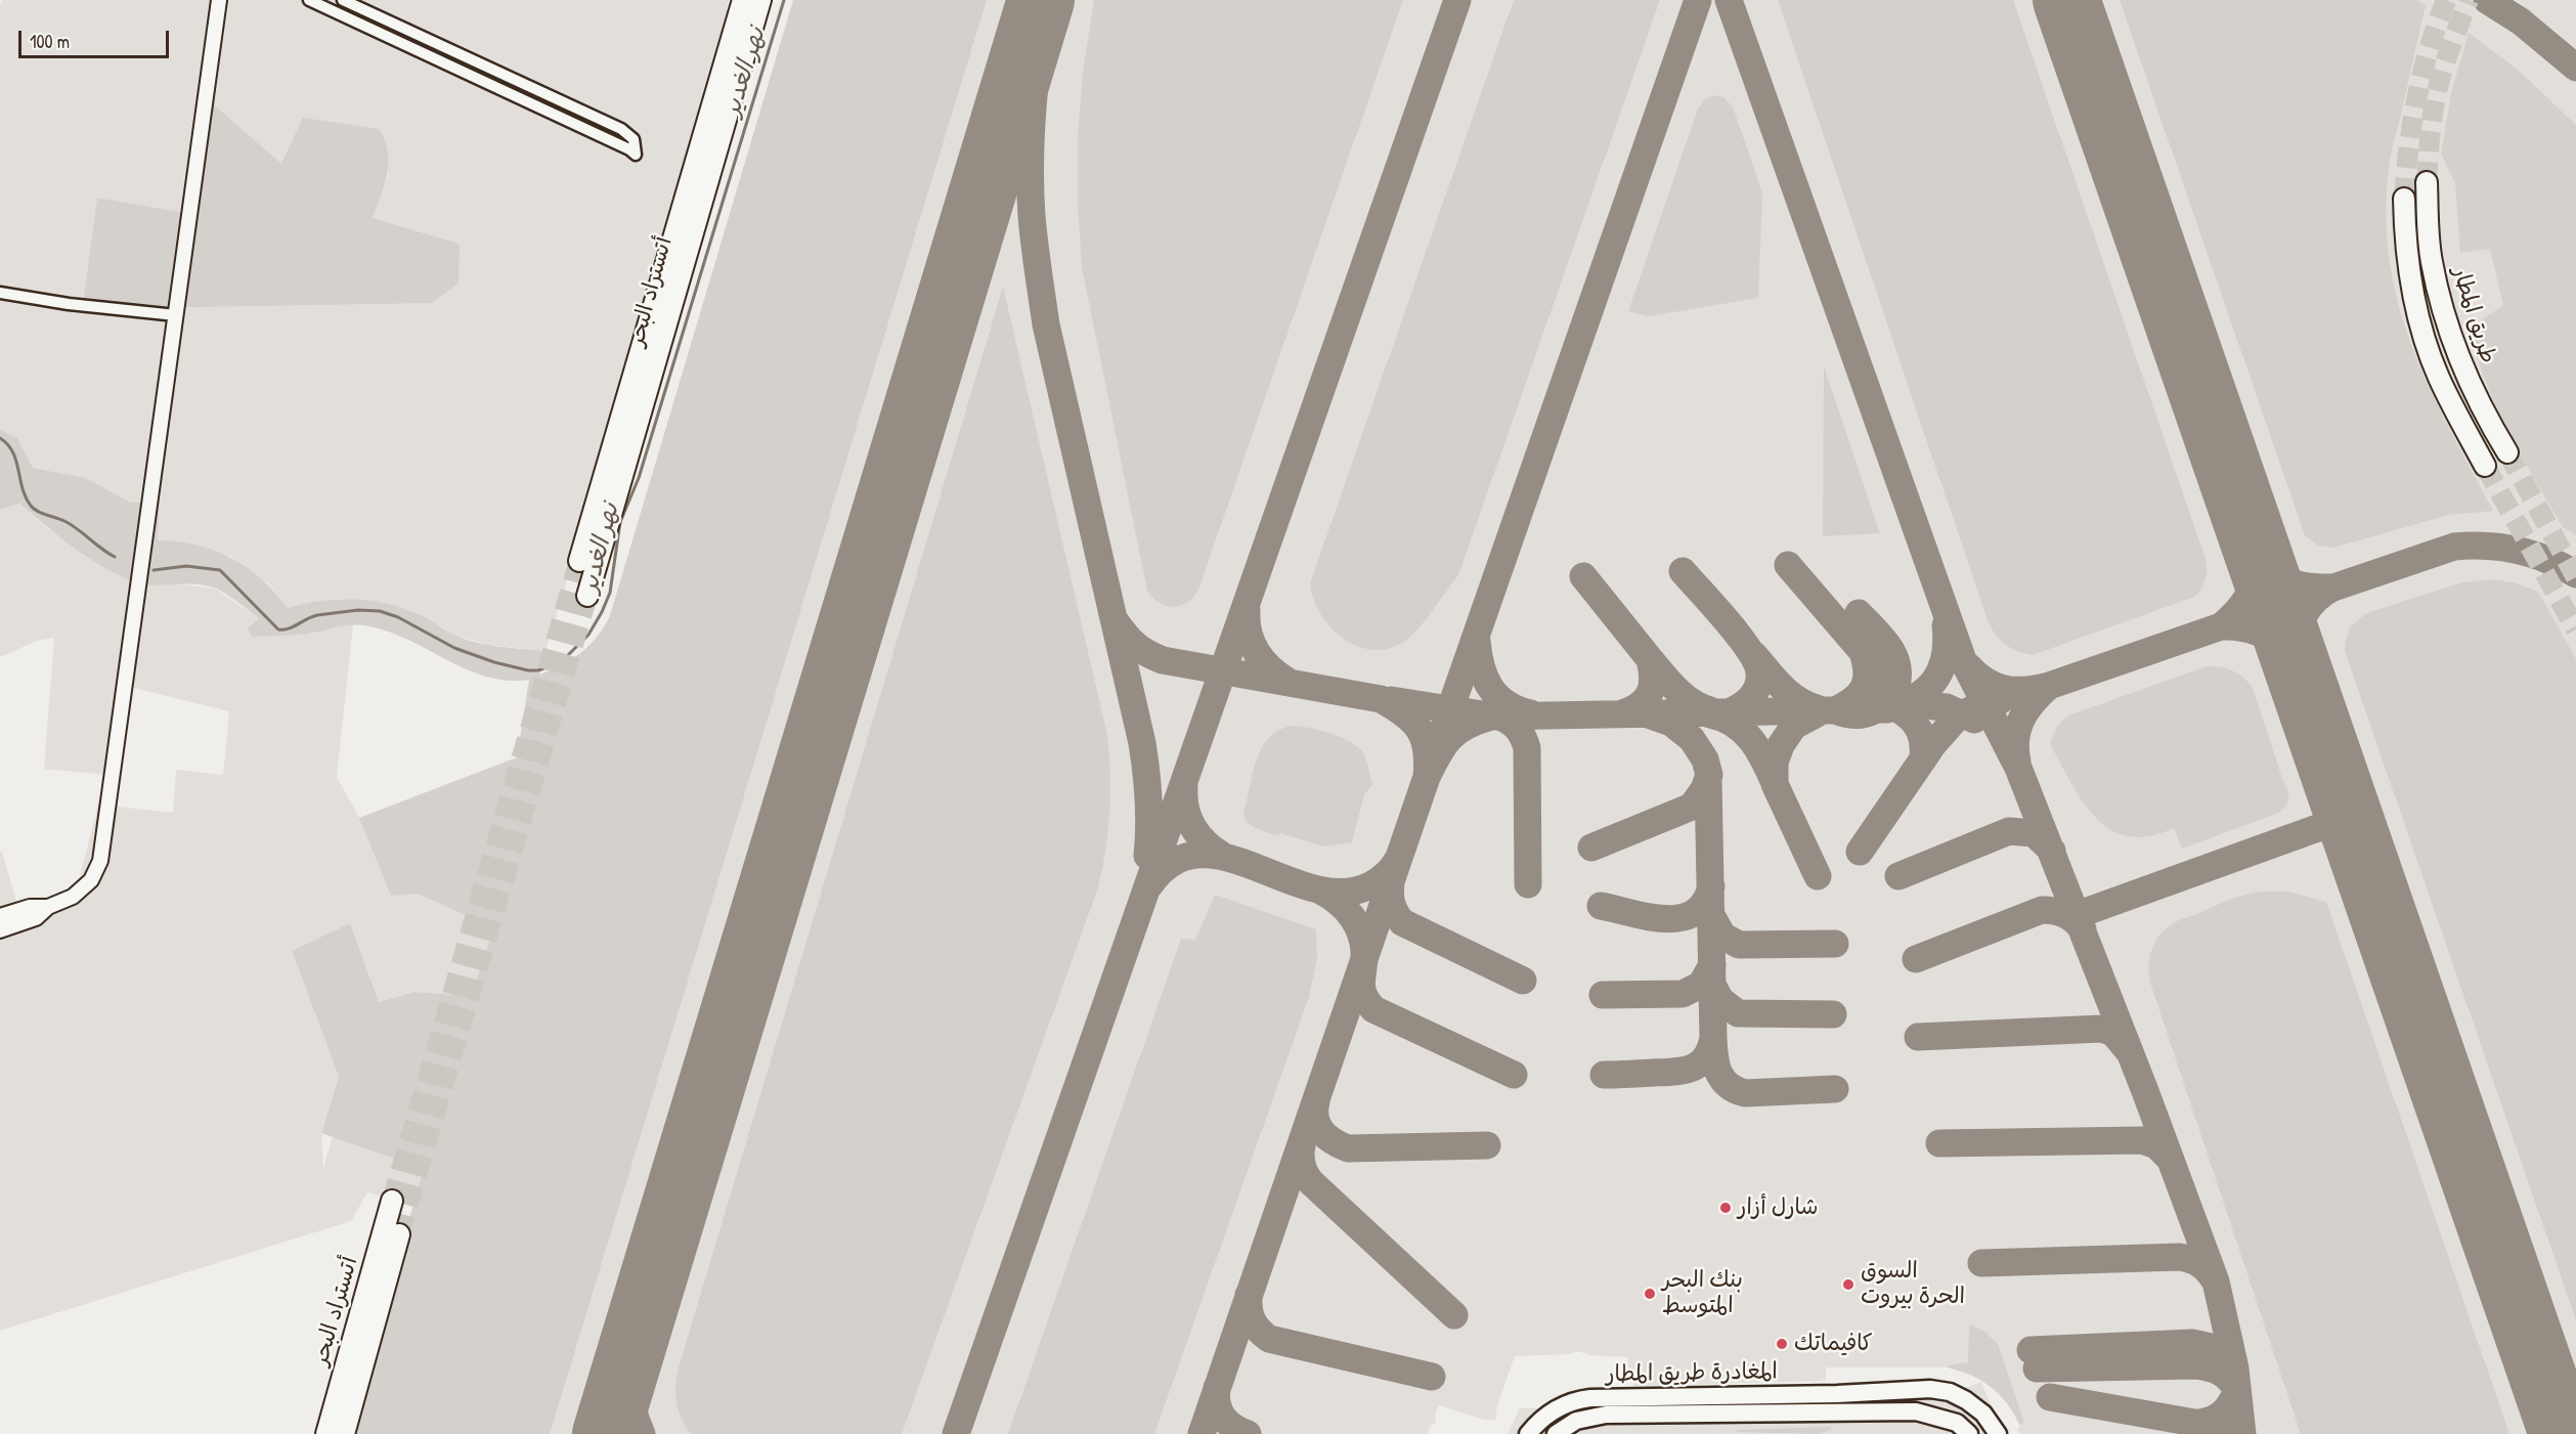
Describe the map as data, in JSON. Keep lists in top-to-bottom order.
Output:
{
  "streets": {
    "highway": ["أتستراد البحر", "طريق المطار"],
    "main road": ["المغادرة طريق المطار"]
  },
  "water": ["نهر الغدير"],
  "places": [
    "شارل أزار",
    "السوق الحرة بيروت",
    "بنك البحر المتوسط",
    "كافيماتك"
  ],
  "scale_bar": "100 m"
}
